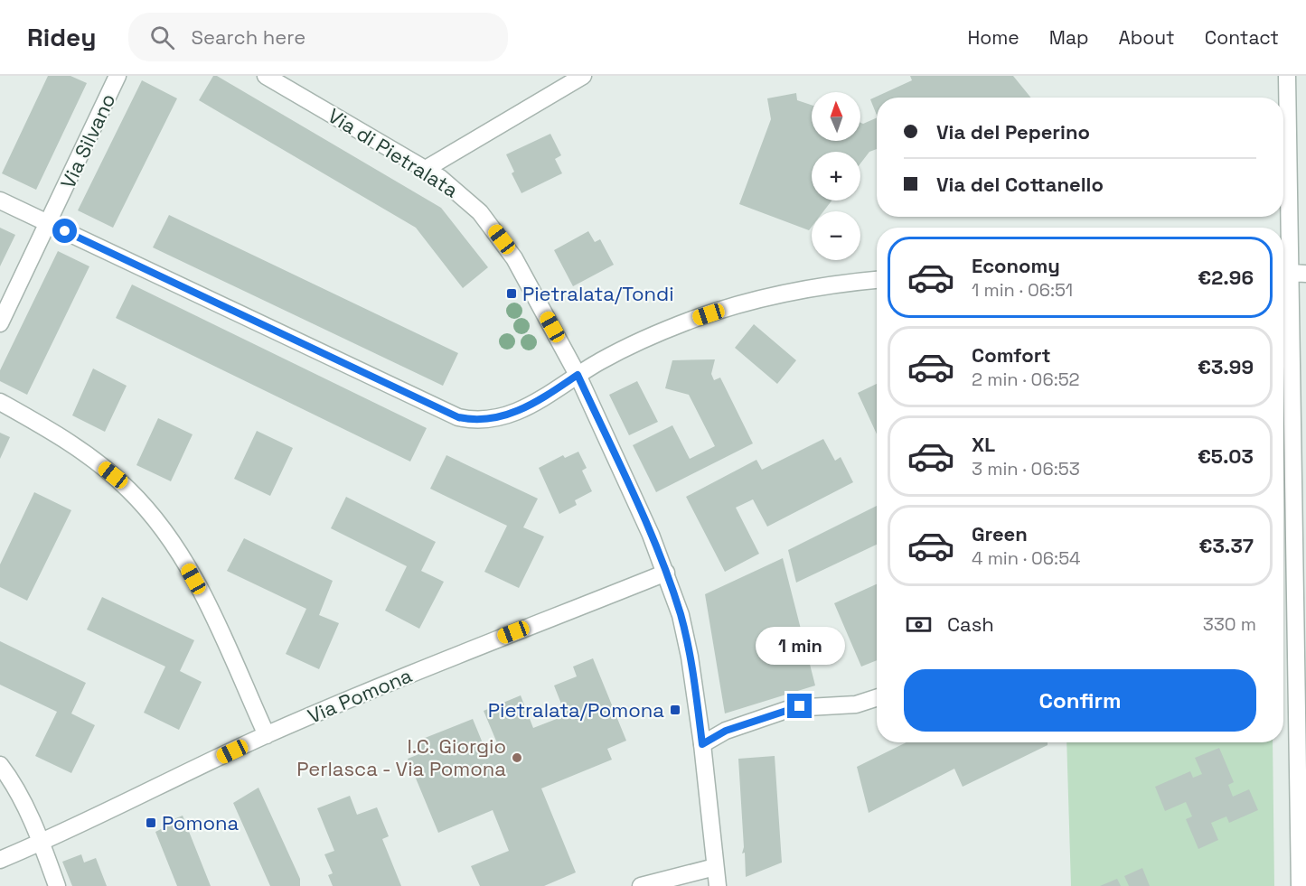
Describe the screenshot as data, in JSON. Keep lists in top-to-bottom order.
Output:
{
  "streets": {
    "street": ["Via Silvano", "Via di Pietralata", "Via Pomona"]
  },
  "crossings": [
    ["Via di Pietralata", "Via Pomona"]
  ],
  "places": {
    "transit": ["Pietralata/Tondi", "Pietralata/Pomona", "Pomona"],
    "other": ["I.C. Giorgio Perlasca - Via Pomona"]
  },
  "north": "top",
  "page": {
    "header": "Ridey",
    "search": "Search here",
    "nav": [
      "Home",
      "Map",
      "About",
      "Contact"
    ],
    "map_buttons": ["+", "−"],
    "banner": ["Via del Peperino", "Via del Cottanello"],
    "list": [
      {
        "name": "Economy",
        "note": "1 min · 06:51",
        "value": "€2.96"
      },
      {
        "name": "Comfort",
        "note": "2 min · 06:52",
        "value": "€3.99"
      },
      {
        "name": "XL",
        "note": "3 min · 06:53",
        "value": "€5.03"
      },
      {
        "name": "Green",
        "note": "4 min · 06:54",
        "value": "€3.37"
      }
    ],
    "pay": ["Cash", "330 m"],
    "bubble": "1 min",
    "buttons": "Confirm"
  }
}
